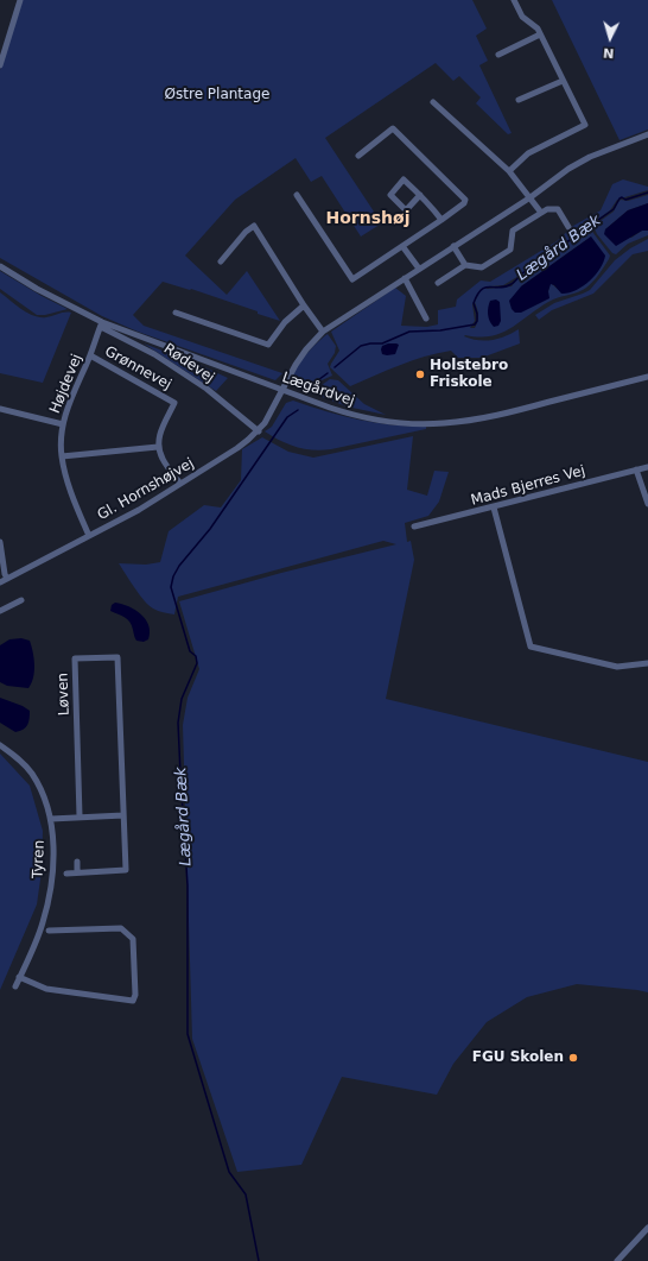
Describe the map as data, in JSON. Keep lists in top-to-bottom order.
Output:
{
  "streets": {
    "street": [
      "Rødevej",
      "Grønnevej",
      "Højdevej",
      "Lægårdvej",
      "Mads Bjerres Vej",
      "Gl. Hornshøjvej",
      "Løven",
      "Tyren"
    ]
  },
  "crossings": [
    ["Rødevej", "Højdevej"],
    ["Rødevej", "Lægårdvej"],
    ["Rødevej", "Gl. Hornshøjvej"],
    ["Grønnevej", "Højdevej"],
    ["Højdevej", "Lægårdvej"],
    ["Højdevej", "Gl. Hornshøjvej"],
    ["Lægårdvej", "Gl. Hornshøjvej"]
  ],
  "districts": ["Hornshøj"],
  "water": ["Lægård Bæk"],
  "parks": ["Østre Plantage"],
  "places": ["Holstebro Friskole", "FGU Skolen"],
  "north": "bottom"
}
